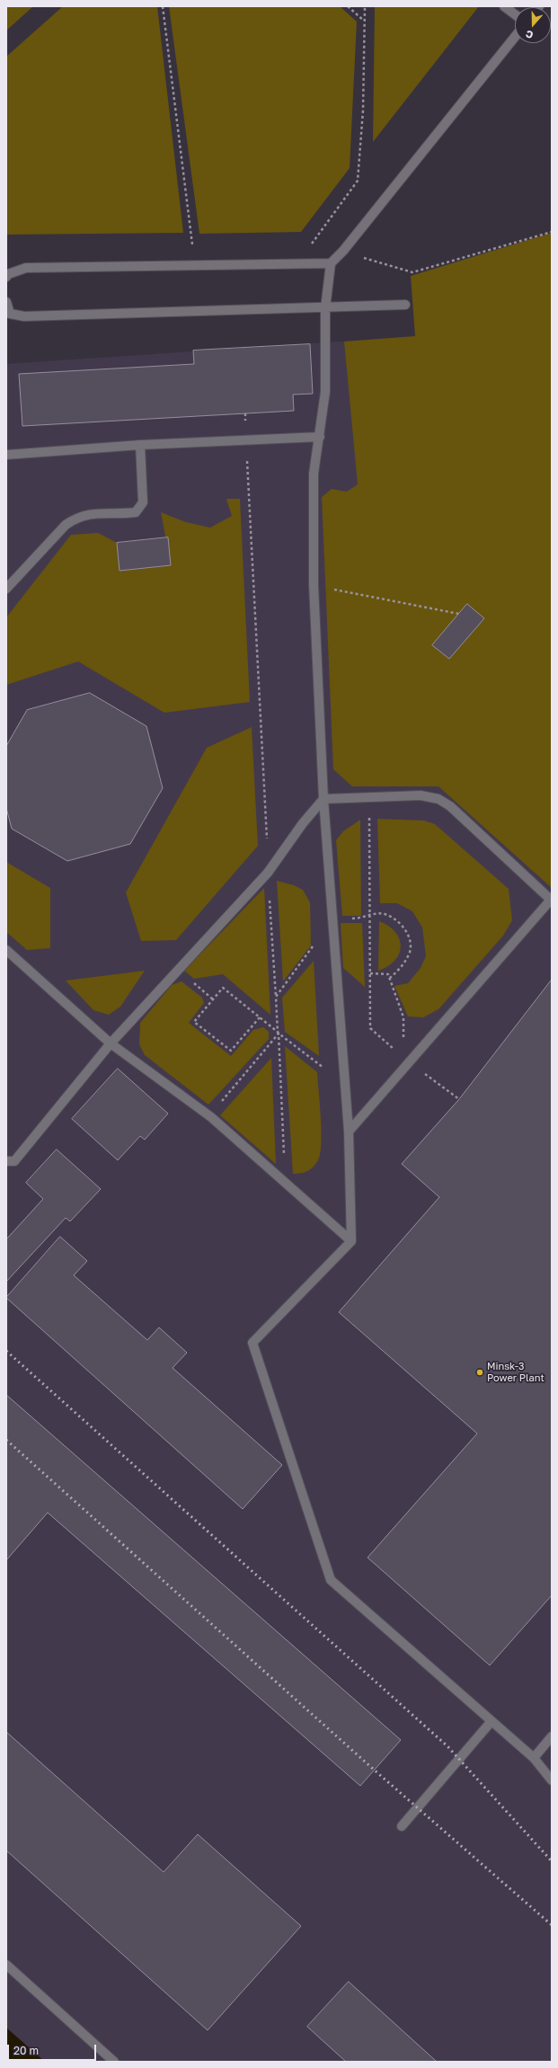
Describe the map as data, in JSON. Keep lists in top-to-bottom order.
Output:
{
  "places": ["Minsk-3 Power Plant"],
  "scale_bar": "20 m",
  "north": "bottom"
}
